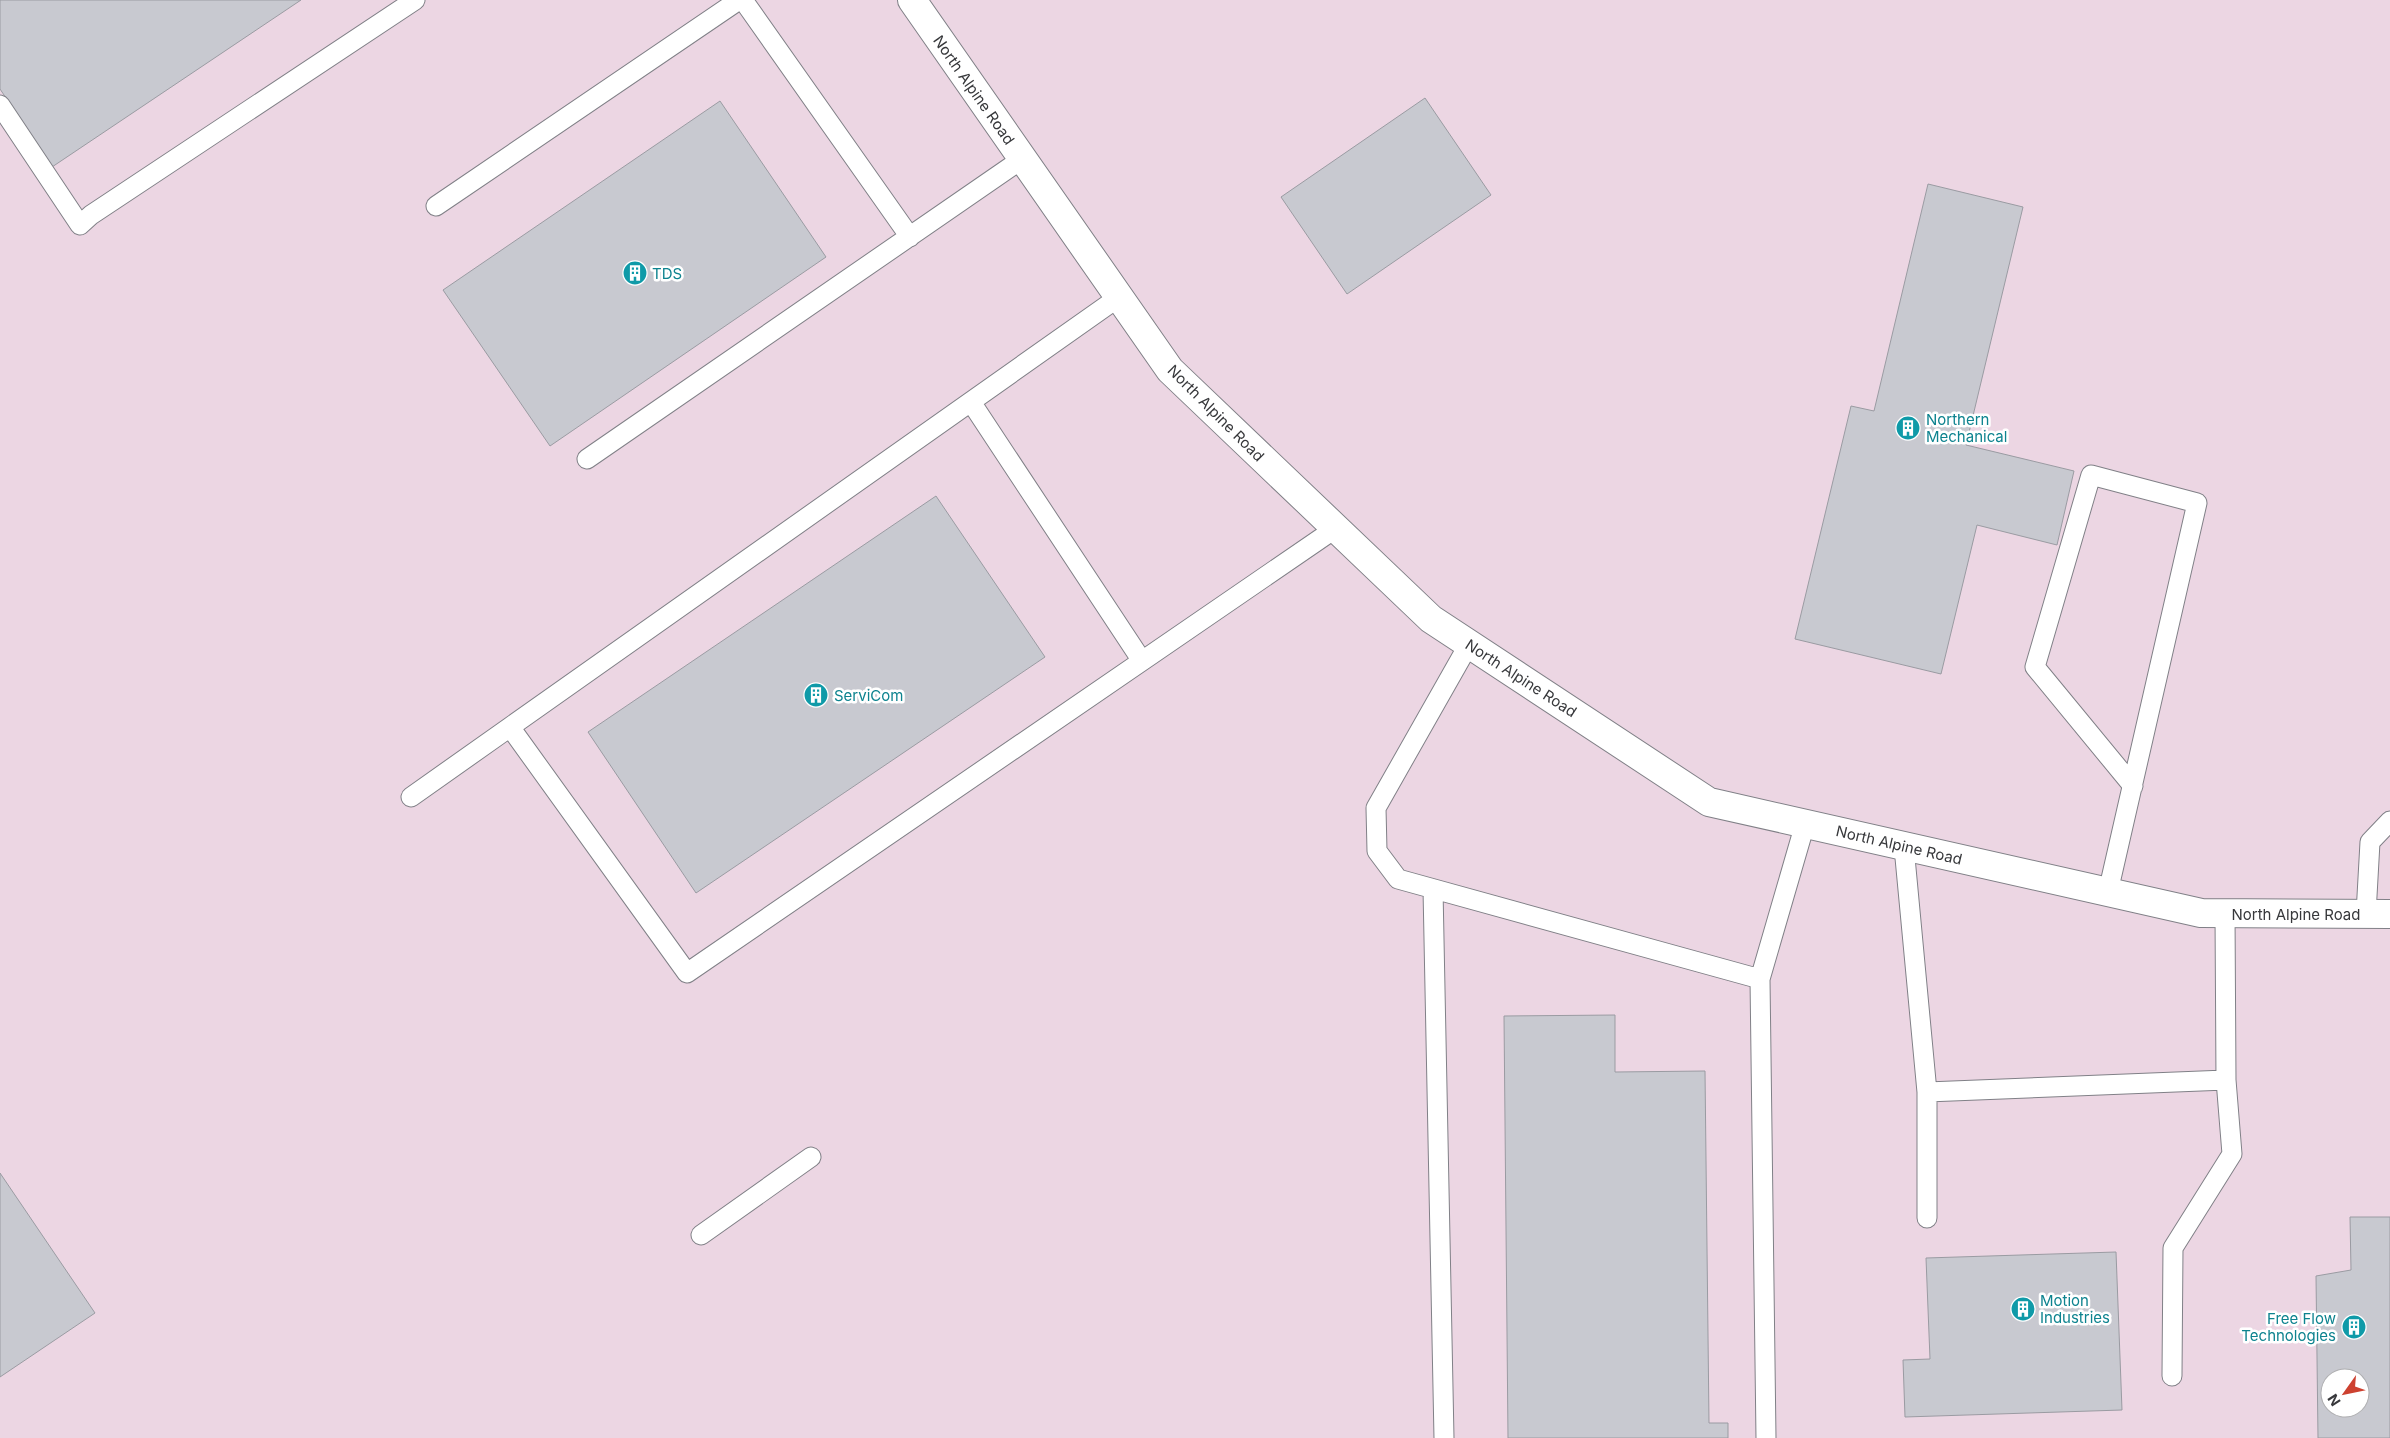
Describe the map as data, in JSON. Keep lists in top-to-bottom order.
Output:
{
  "streets": {
    "street": ["North Alpine Road"]
  },
  "places": {
    "building": [
      "TDS",
      "Northern Mechanical",
      "ServiCom",
      "Motion Industries",
      "Free Flow Technologies"
    ]
  },
  "north": "bottom left"
}
